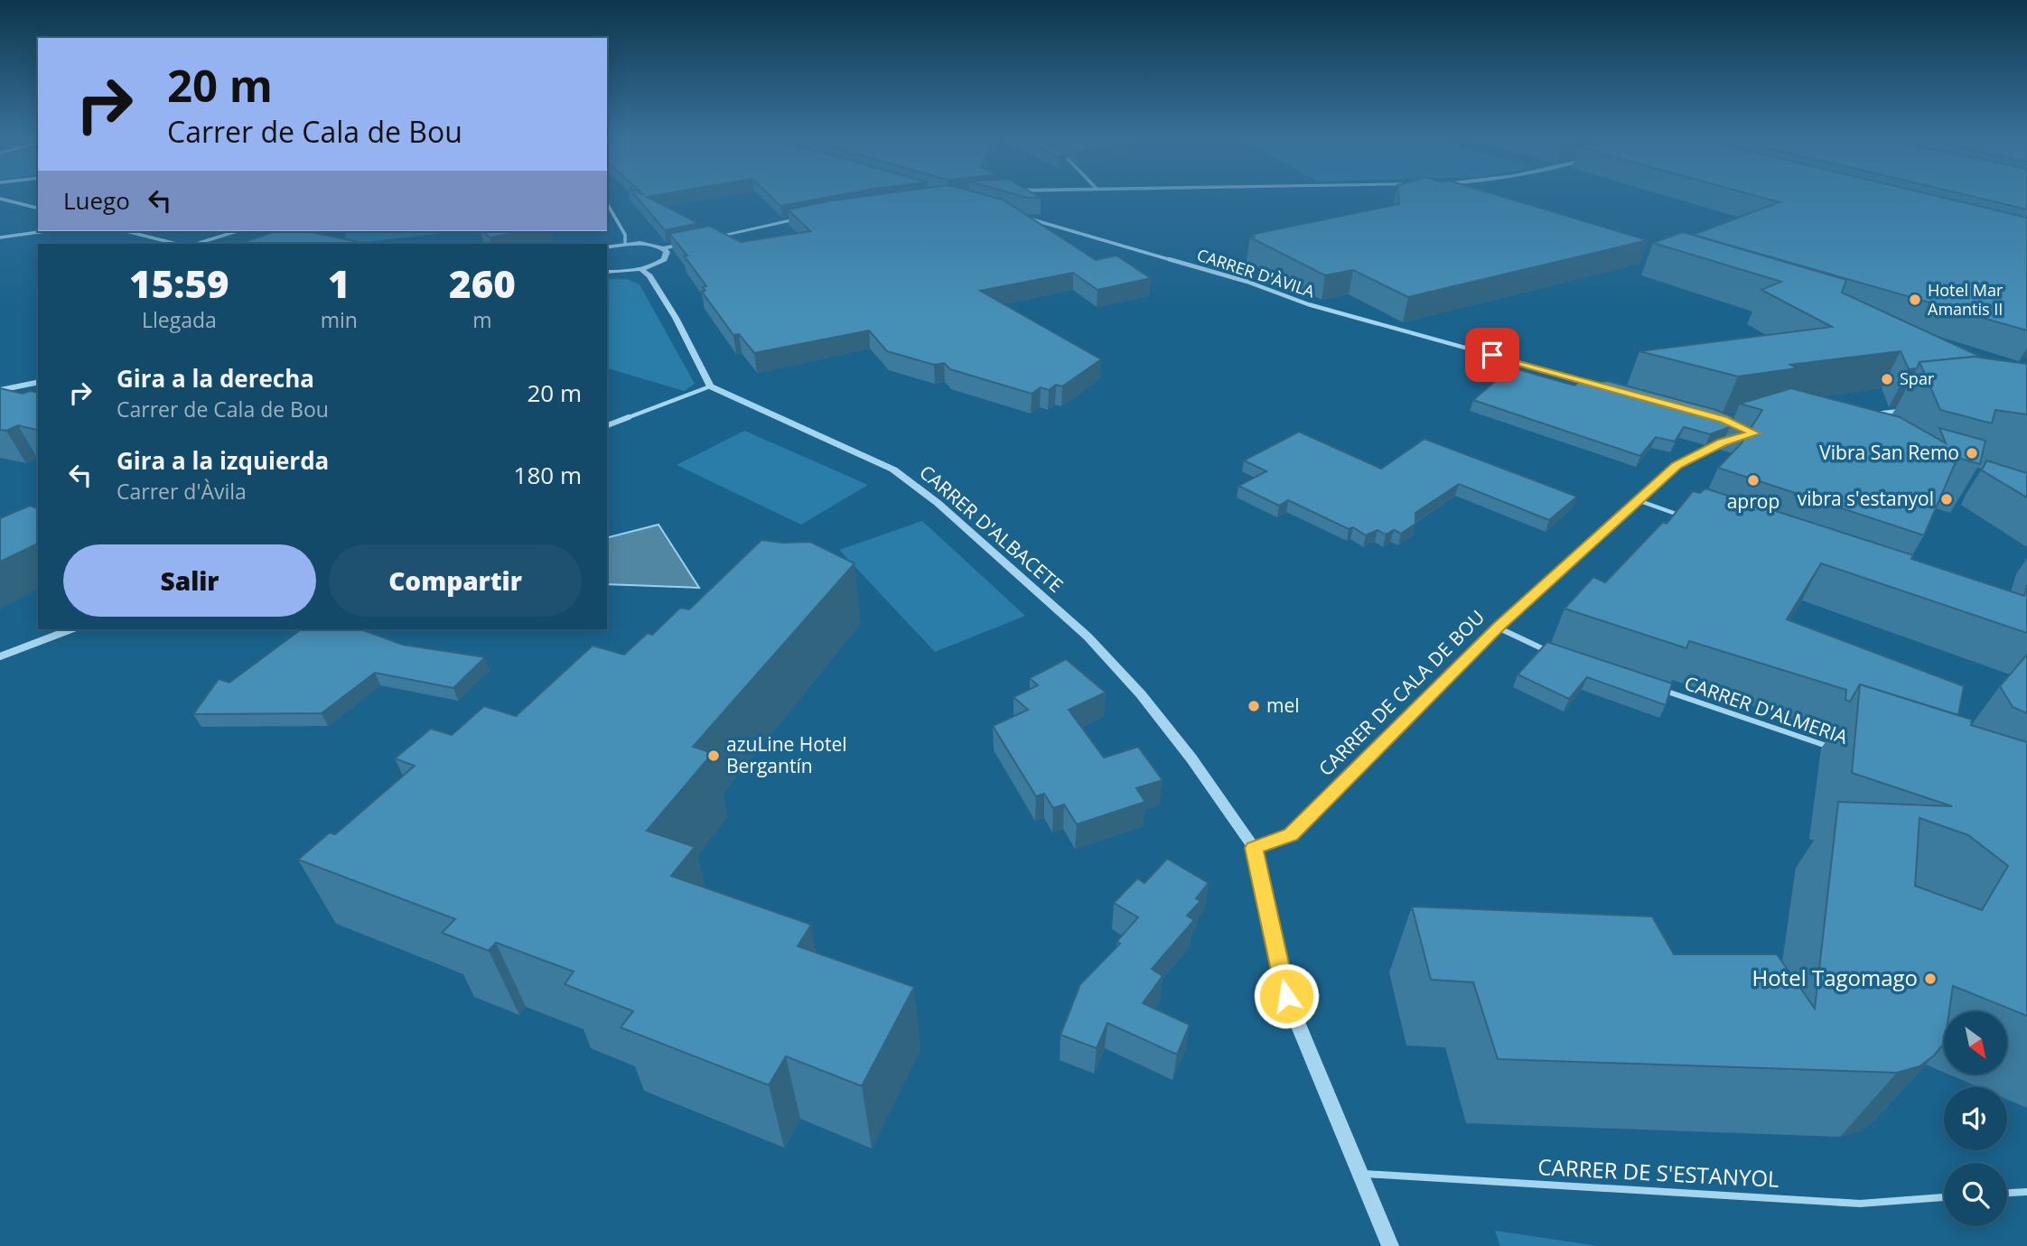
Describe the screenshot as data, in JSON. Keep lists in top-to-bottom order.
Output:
{
  "streets": {
    "street": ["CARRER D'ÀVILA", "CARRER D'ALBACETE", "CARRER DE CALA DE BOU"],
    "lane": ["CARRER D'ALMERIA", "CARRER DE S'ESTANYOL"]
  },
  "crossings": [
    ["CARRER D'ALBACETE", "CARRER DE CALA DE BOU"]
  ],
  "places": [
    "Hotel Mar Amantis II",
    "Spar",
    "Vibra San Remo",
    "aprop",
    "vibra s'estanyol",
    "mel",
    "azuLine Hotel Bergantín",
    "Hotel Tagomago"
  ],
  "north": "bottom right",
  "page": {
    "turn": ["20 m", "Carrer de Cala de Bou"],
    "then": "Luego",
    "eta": [
      "15:59",
      "Llegada",
      "1",
      "min",
      "260",
      "m"
    ],
    "list": [
      {
        "name": "Gira a la derecha",
        "note": "Carrer de Cala de Bou",
        "value": "20 m"
      },
      {
        "name": "Gira a la izquierda",
        "note": "Carrer d'Àvila",
        "value": "180 m"
      }
    ],
    "buttons": ["Salir", "Compartir"]
  }
}
